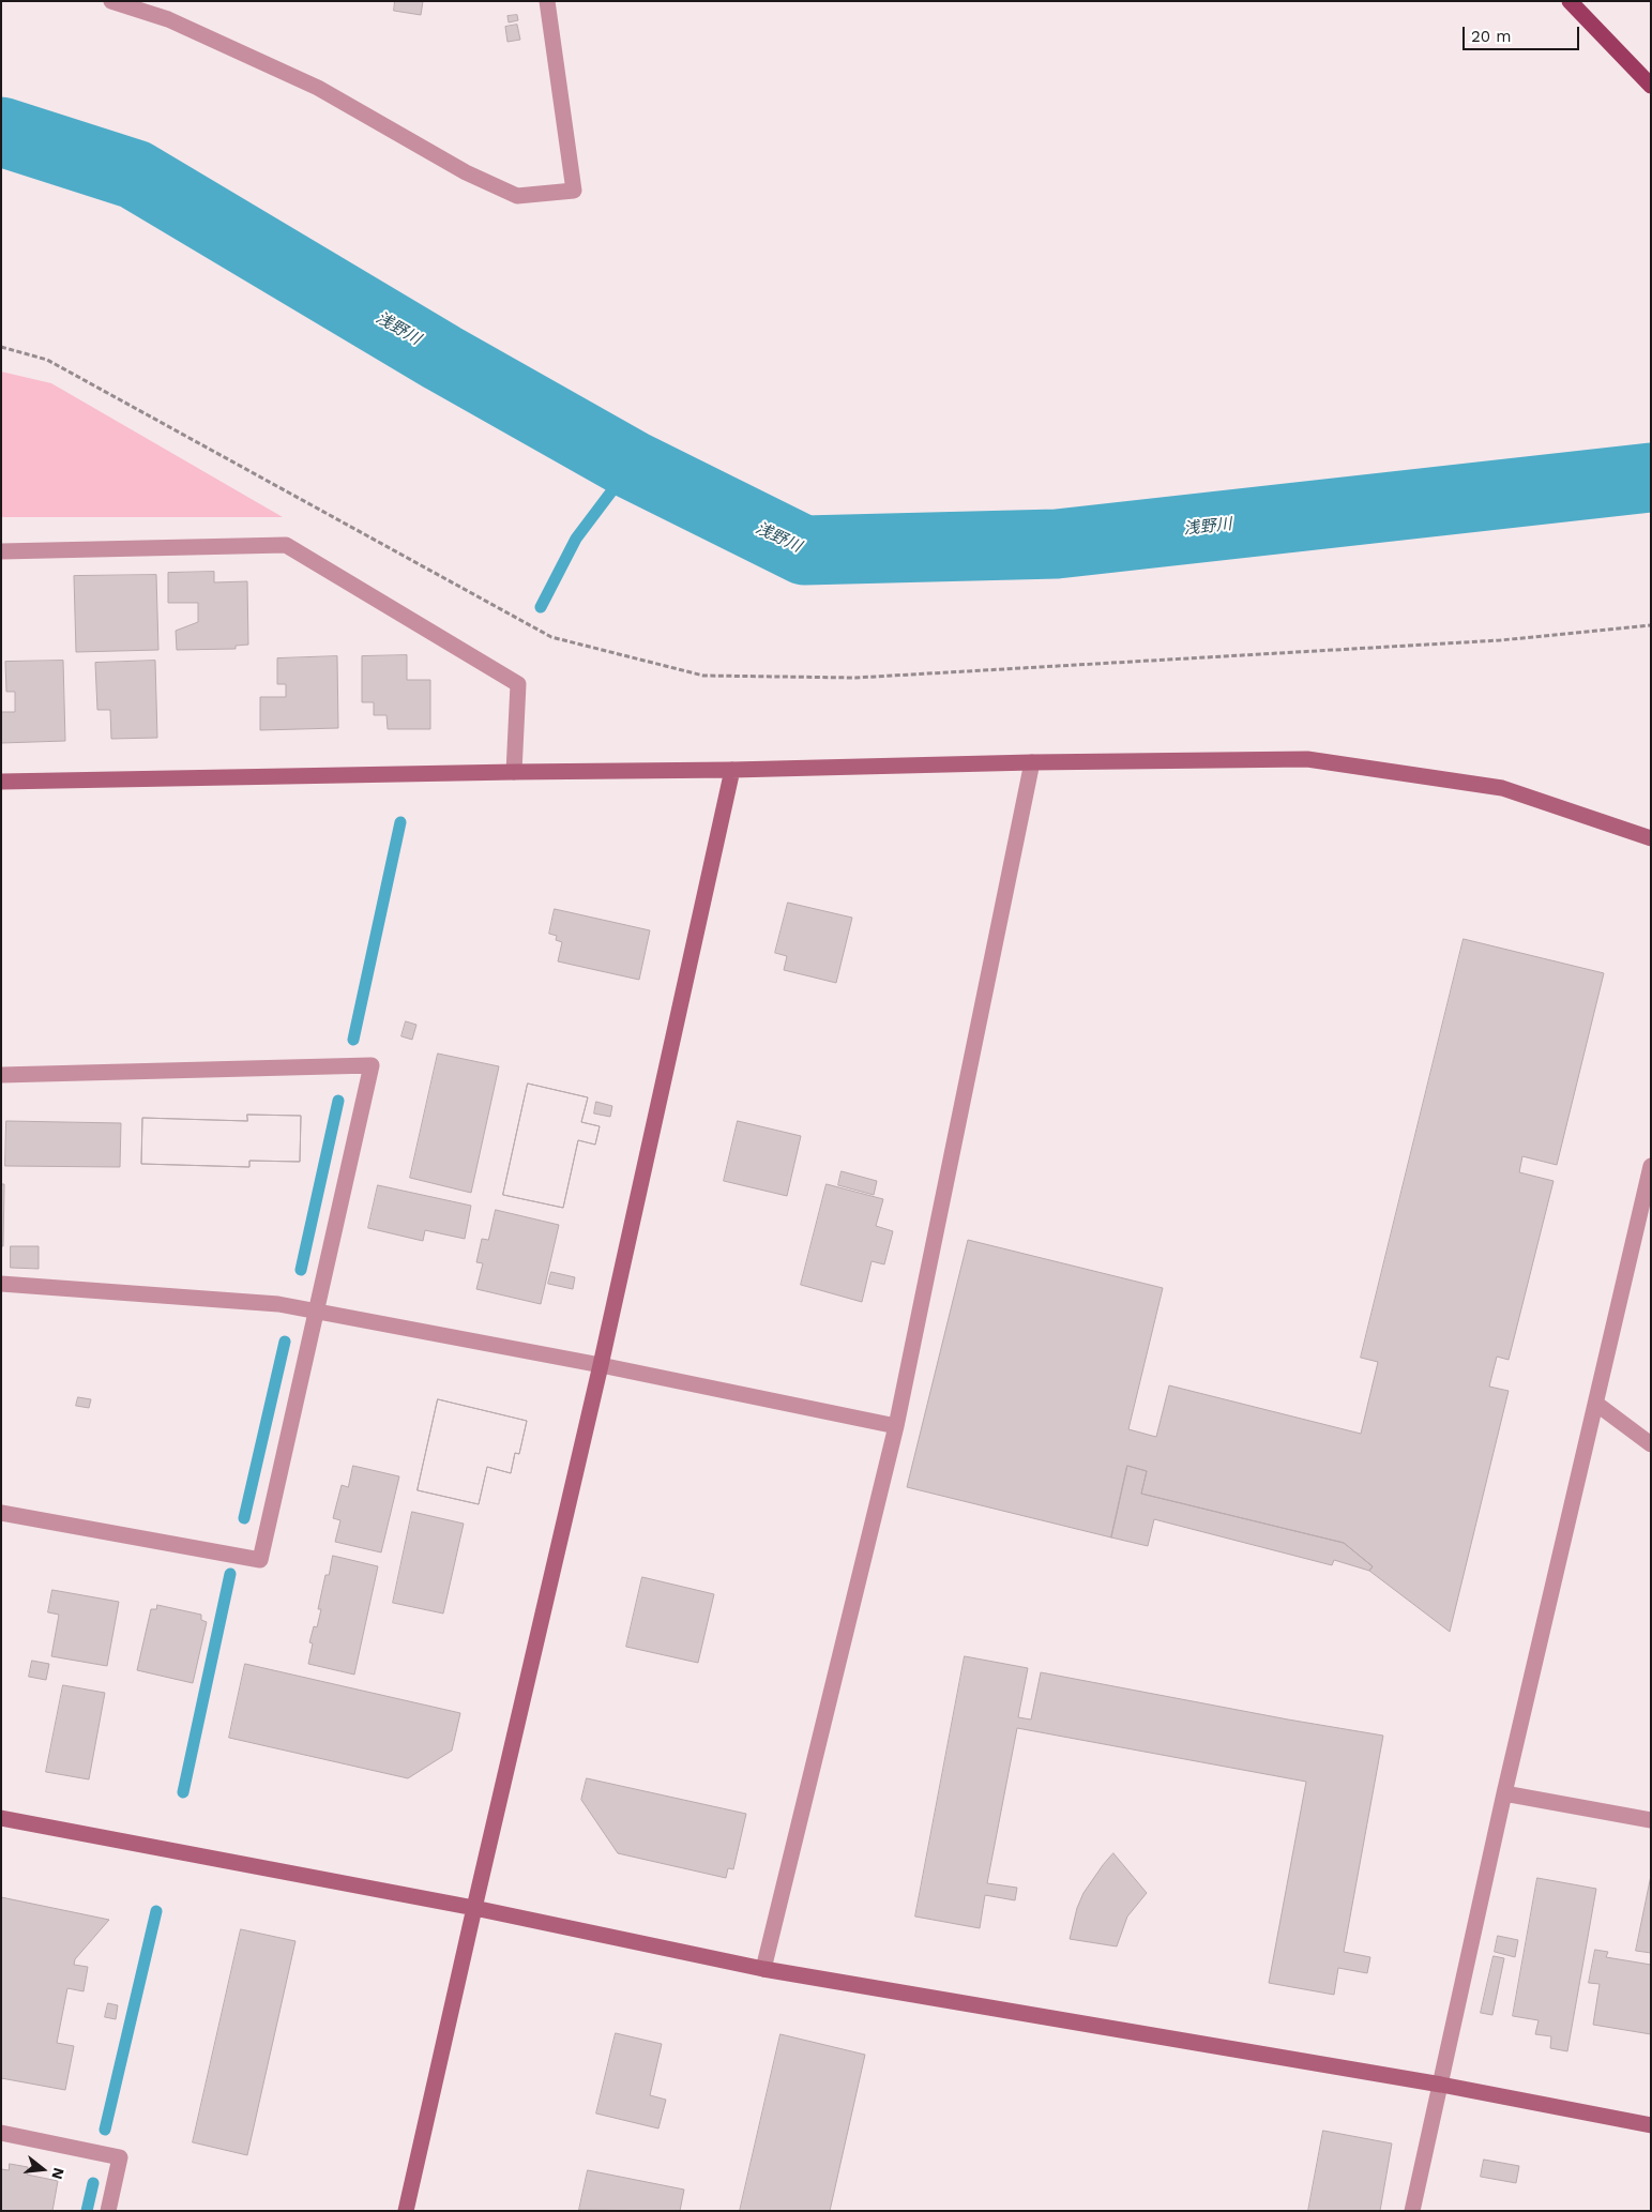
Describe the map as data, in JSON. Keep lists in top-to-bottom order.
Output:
{
  "water": ["浅野川"],
  "scale_bar": "20 m",
  "north": "right"
}
